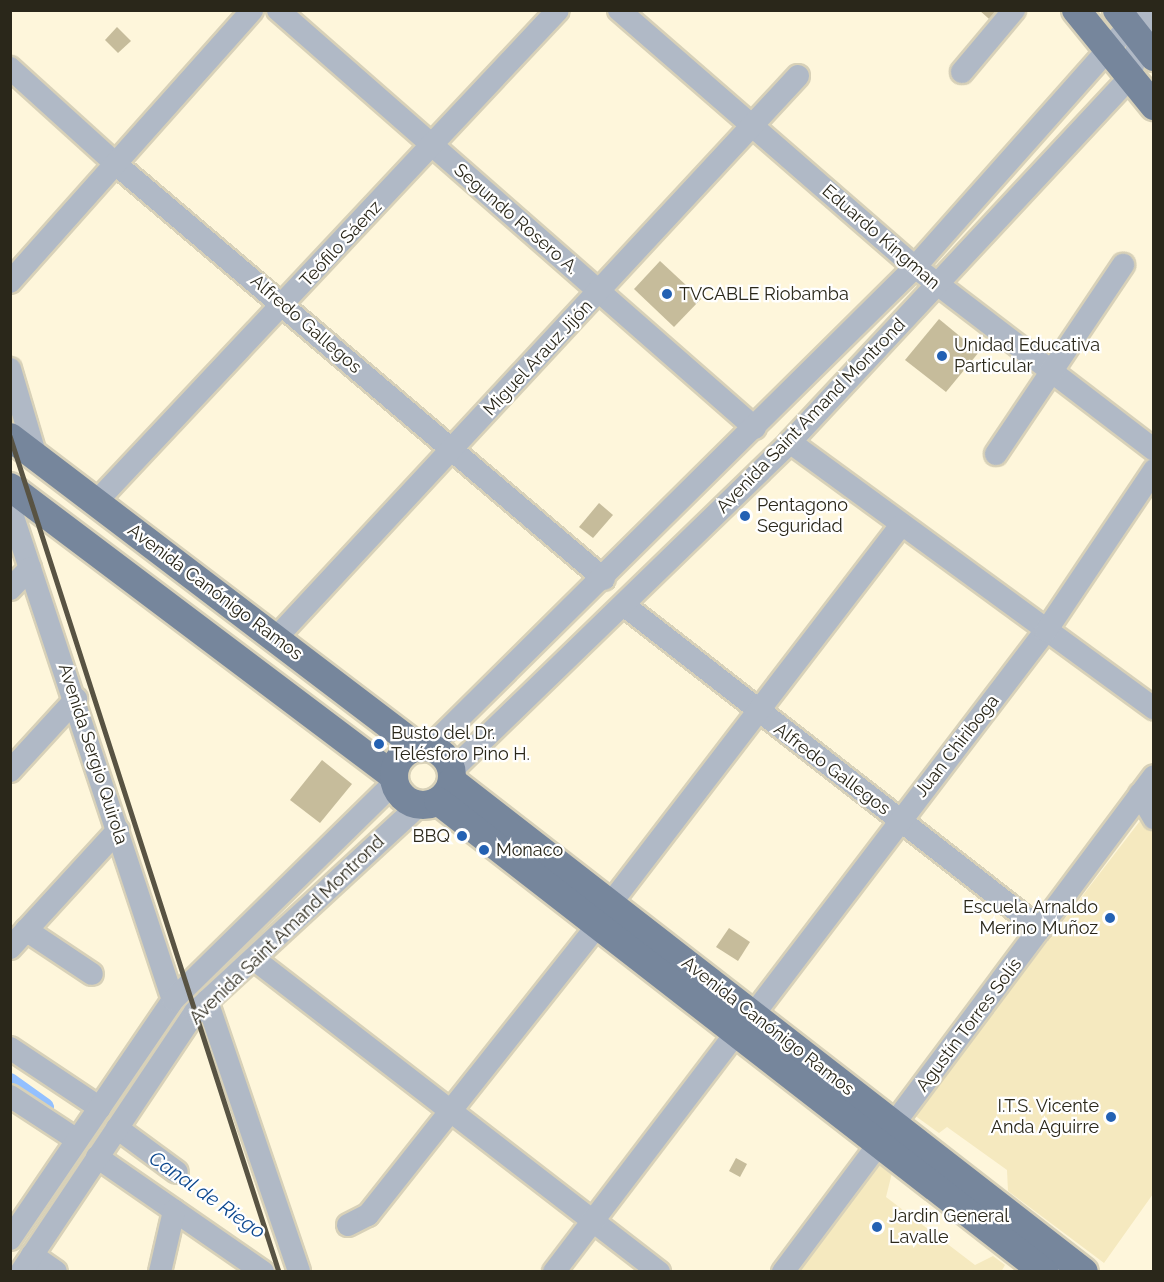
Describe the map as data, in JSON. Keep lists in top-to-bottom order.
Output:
{
  "streets": {
    "main road": ["Avenida Canónigo Ramos"],
    "street": [
      "Segundo Rosero A.",
      "Eduardo Kingman",
      "Teófilo Sáenz",
      "Alfredo Gallegos",
      "Miguel Arauz Jijón",
      "Avenida Saint Amand Montrond",
      "Juan Chiriboga",
      "Avenida Sergio Quirola",
      "Agustín Torres Solís"
    ]
  },
  "crossings": [
    ["Segundo Rosero A.", "Teófilo Sáenz"],
    ["Segundo Rosero A.", "Miguel Arauz Jijón"],
    ["Segundo Rosero A.", "Avenida Saint Amand Montrond"],
    ["Eduardo Kingman", "Miguel Arauz Jijón"],
    ["Eduardo Kingman", "Avenida Saint Amand Montrond"],
    ["Teófilo Sáenz", "Alfredo Gallegos"],
    ["Teófilo Sáenz", "Avenida Canónigo Ramos"],
    ["Alfredo Gallegos", "Miguel Arauz Jijón"],
    ["Alfredo Gallegos", "Avenida Saint Amand Montrond"],
    ["Alfredo Gallegos", "Juan Chiriboga"],
    ["Alfredo Gallegos", "Agustín Torres Solís"],
    ["Miguel Arauz Jijón", "Avenida Canónigo Ramos"],
    ["Avenida Saint Amand Montrond", "Avenida Canónigo Ramos"],
    ["Avenida Saint Amand Montrond", "Avenida Sergio Quirola"],
    ["Avenida Canónigo Ramos", "Juan Chiriboga"],
    ["Avenida Canónigo Ramos", "Agustín Torres Solís"]
  ],
  "water": ["Canal de Riego"],
  "places": [
    "TVCABLE Riobamba",
    "Unidad Educativa Particular",
    "Pentagono Seguridad",
    "Busto del Dr. Telésforo Pino H.",
    "BBQ",
    "Monaco",
    "Escuela Arnaldo Merino Muñoz",
    "I.T.S. Vicente Anda Aguirre",
    "Jardin General Lavalle"
  ]
}
